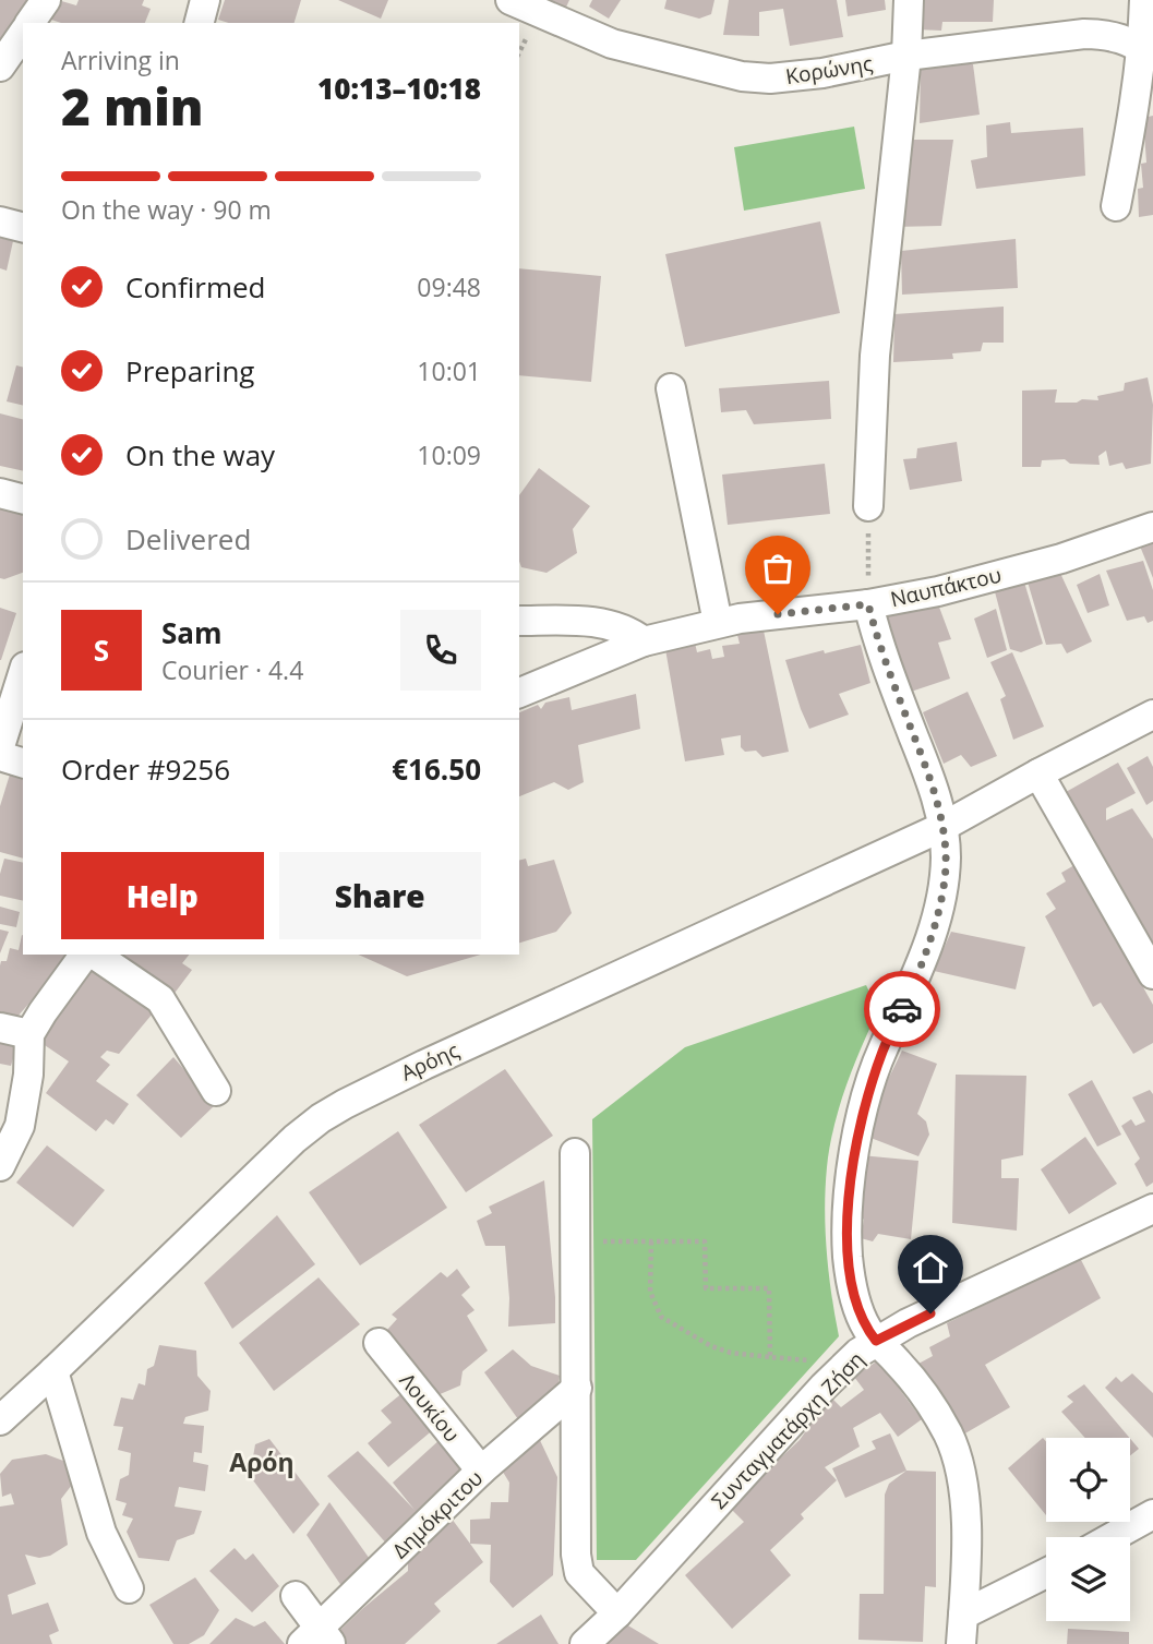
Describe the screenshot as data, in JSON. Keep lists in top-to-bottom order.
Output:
{
  "streets": {
    "street": [
      "Κορώνης",
      "Ναυπάκτου",
      "Αρόης",
      "Λουκίου",
      "Συνταγματάρχη Ζήση",
      "Δημόκριτου"
    ]
  },
  "crossings": [
    ["Λουκίου", "Δημόκριτου"]
  ],
  "districts": ["Αρόη"],
  "page": {
    "heading": ["2 min", "Arriving in", "10:13–10:18"],
    "panel": [
      "Sam",
      "Courier · 4.4",
      "Order #9256",
      "€16.50"
    ],
    "bar": "On the way · 90 m",
    "list": [
      ["Confirmed", "09:48"],
      ["Preparing", "10:01"],
      ["On the way", "10:09"],
      "Delivered"
    ],
    "round": "S",
    "buttons": ["Help", "Share"]
  }
}
